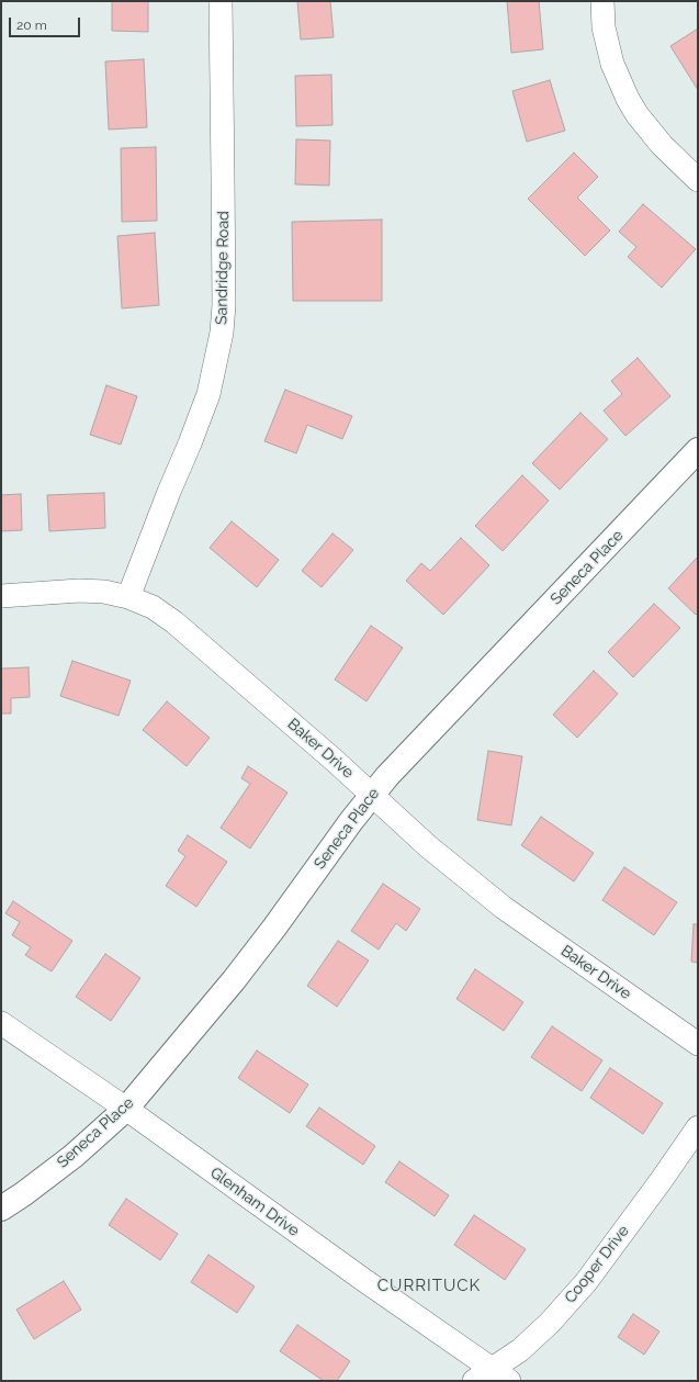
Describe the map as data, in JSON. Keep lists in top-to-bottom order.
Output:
{
  "streets": {
    "street": [
      "Sandridge Road",
      "Seneca Place",
      "Baker Drive",
      "Glenham Drive",
      "Cooper Drive"
    ]
  },
  "crossings": [
    ["Sandridge Road", "Baker Drive"],
    ["Seneca Place", "Baker Drive"],
    ["Seneca Place", "Glenham Drive"],
    ["Glenham Drive", "Cooper Drive"]
  ],
  "districts": ["CURRITUCK"],
  "scale_bar": "20 m"
}
